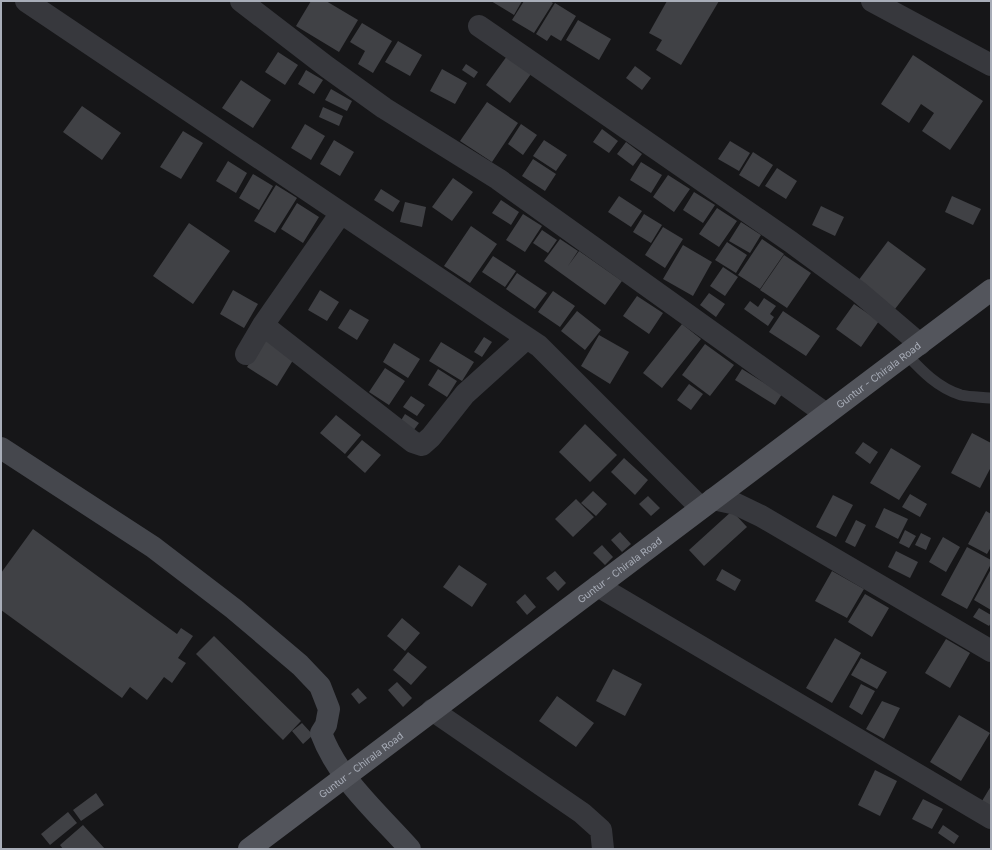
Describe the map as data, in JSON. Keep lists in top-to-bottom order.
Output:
{
  "streets": {
    "main road": ["Guntur - Chirala Road"]
  }
}
